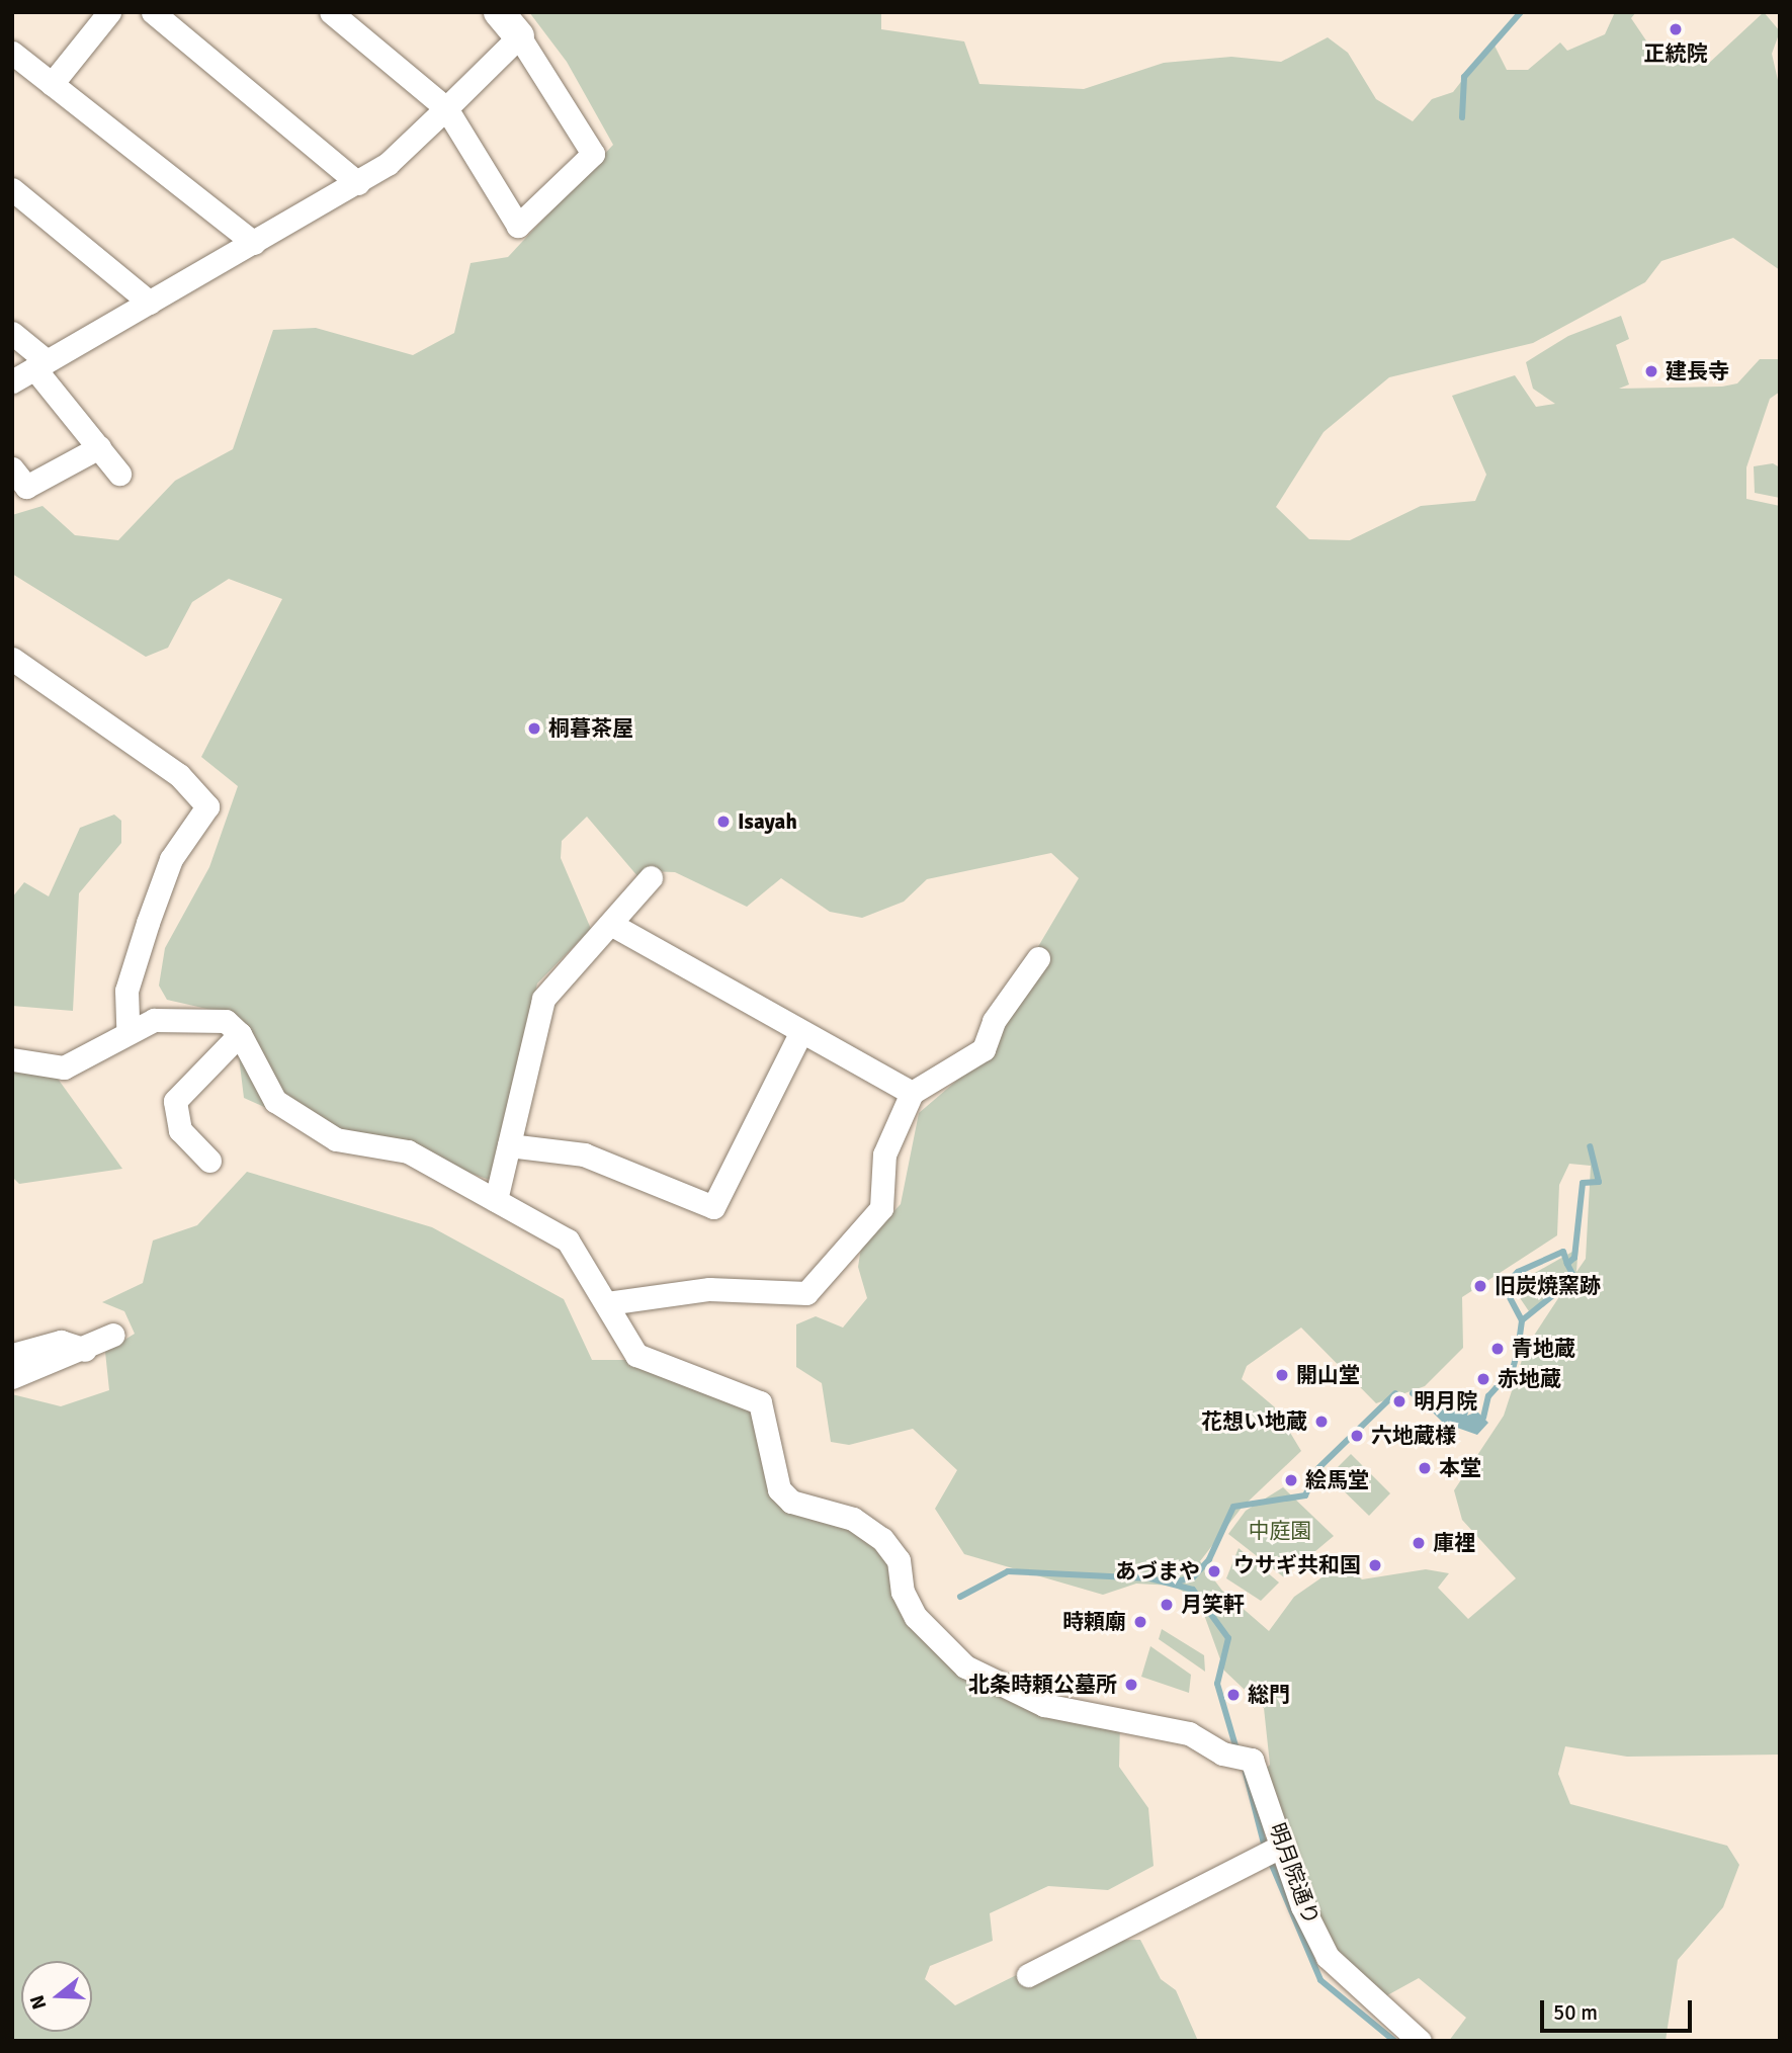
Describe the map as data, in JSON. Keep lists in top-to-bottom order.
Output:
{
  "streets": {
    "street": ["明月院通り"]
  },
  "parks": ["中庭園"],
  "places": [
    "正統院",
    "建長寺",
    "桐暮茶屋",
    "Isayah",
    "旧炭焼窯跡",
    "青地蔵",
    "開山堂",
    "赤地蔵",
    "明月院",
    "花想い地蔵",
    "六地蔵様",
    "本堂",
    "絵馬堂",
    "庫裡",
    "ウサギ共和国",
    "あづまや",
    "月笑軒",
    "時頼廟",
    "北条時頼公墓所",
    "総門"
  ],
  "scale_bar": "50 m",
  "north": "left"
}
